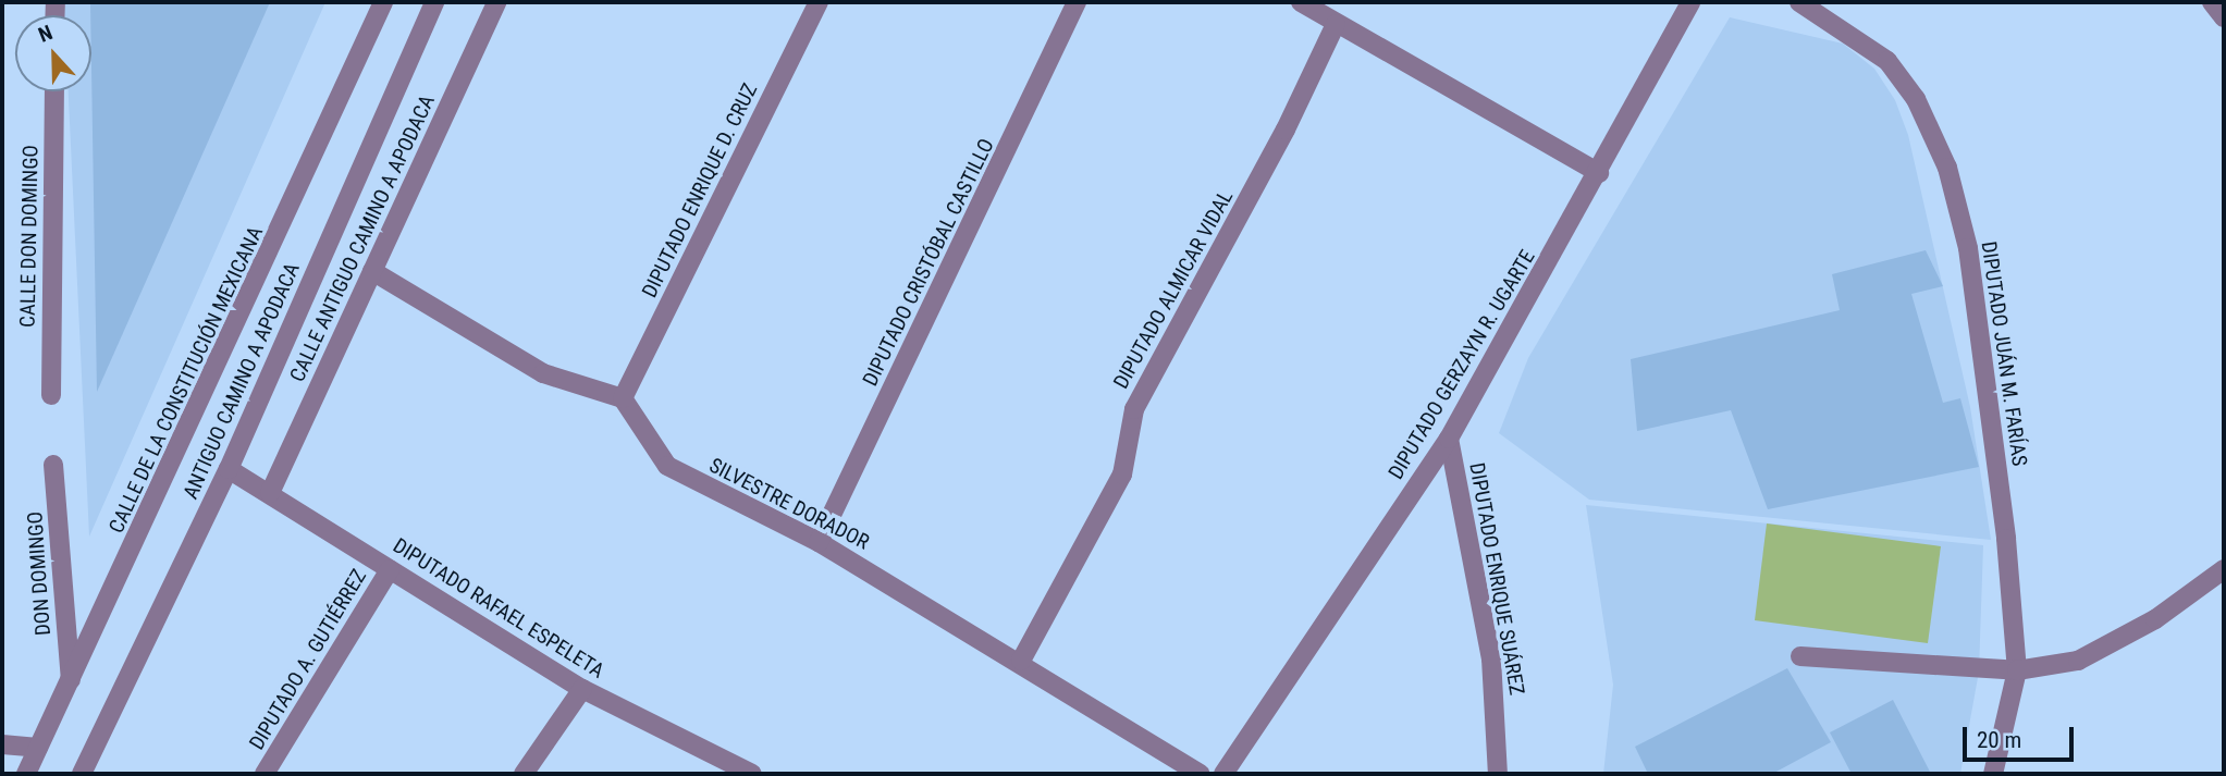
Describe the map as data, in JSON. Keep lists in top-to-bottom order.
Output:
{
  "streets": {
    "street": [
      "DIPUTADO ENRIQUE D. CRUZ",
      "CALLE DON DOMINGO",
      "CALLE ANTIGUO CAMINO A APODACA",
      "DIPUTADO CRISTÓBAL CASTILLO",
      "DIPUTADO ALMICAR VIDAL",
      "DIPUTADO JUÁN M. FARÍAS",
      "DIPUTADO GERZAYN R. UGARTE",
      "CALLE DE LA CONSTITUCIÓN MEXICANA",
      "ANTIGUO CAMINO A APODACA",
      "SILVESTRE DORADOR",
      "DON DOMINGO",
      "DIPUTADO ENRIQUE SUÁREZ",
      "DIPUTADO RAFAEL ESPELETA",
      "DIPUTADO A. GUTIÉRREZ"
    ]
  },
  "crossings": [
    ["DIPUTADO ENRIQUE D. CRUZ", "SILVESTRE DORADOR"],
    ["CALLE ANTIGUO CAMINO A APODACA", "DIPUTADO RAFAEL ESPELETA"],
    ["DIPUTADO CRISTÓBAL CASTILLO", "SILVESTRE DORADOR"],
    ["DIPUTADO ALMICAR VIDAL", "SILVESTRE DORADOR"],
    ["DIPUTADO GERZAYN R. UGARTE", "DIPUTADO ENRIQUE SUÁREZ"],
    ["CALLE DE LA CONSTITUCIÓN MEXICANA", "DON DOMINGO"],
    ["ANTIGUO CAMINO A APODACA", "DIPUTADO RAFAEL ESPELETA"],
    ["DIPUTADO RAFAEL ESPELETA", "DIPUTADO A. GUTIÉRREZ"]
  ],
  "scale_bar": "20 m",
  "north": "top"
}
